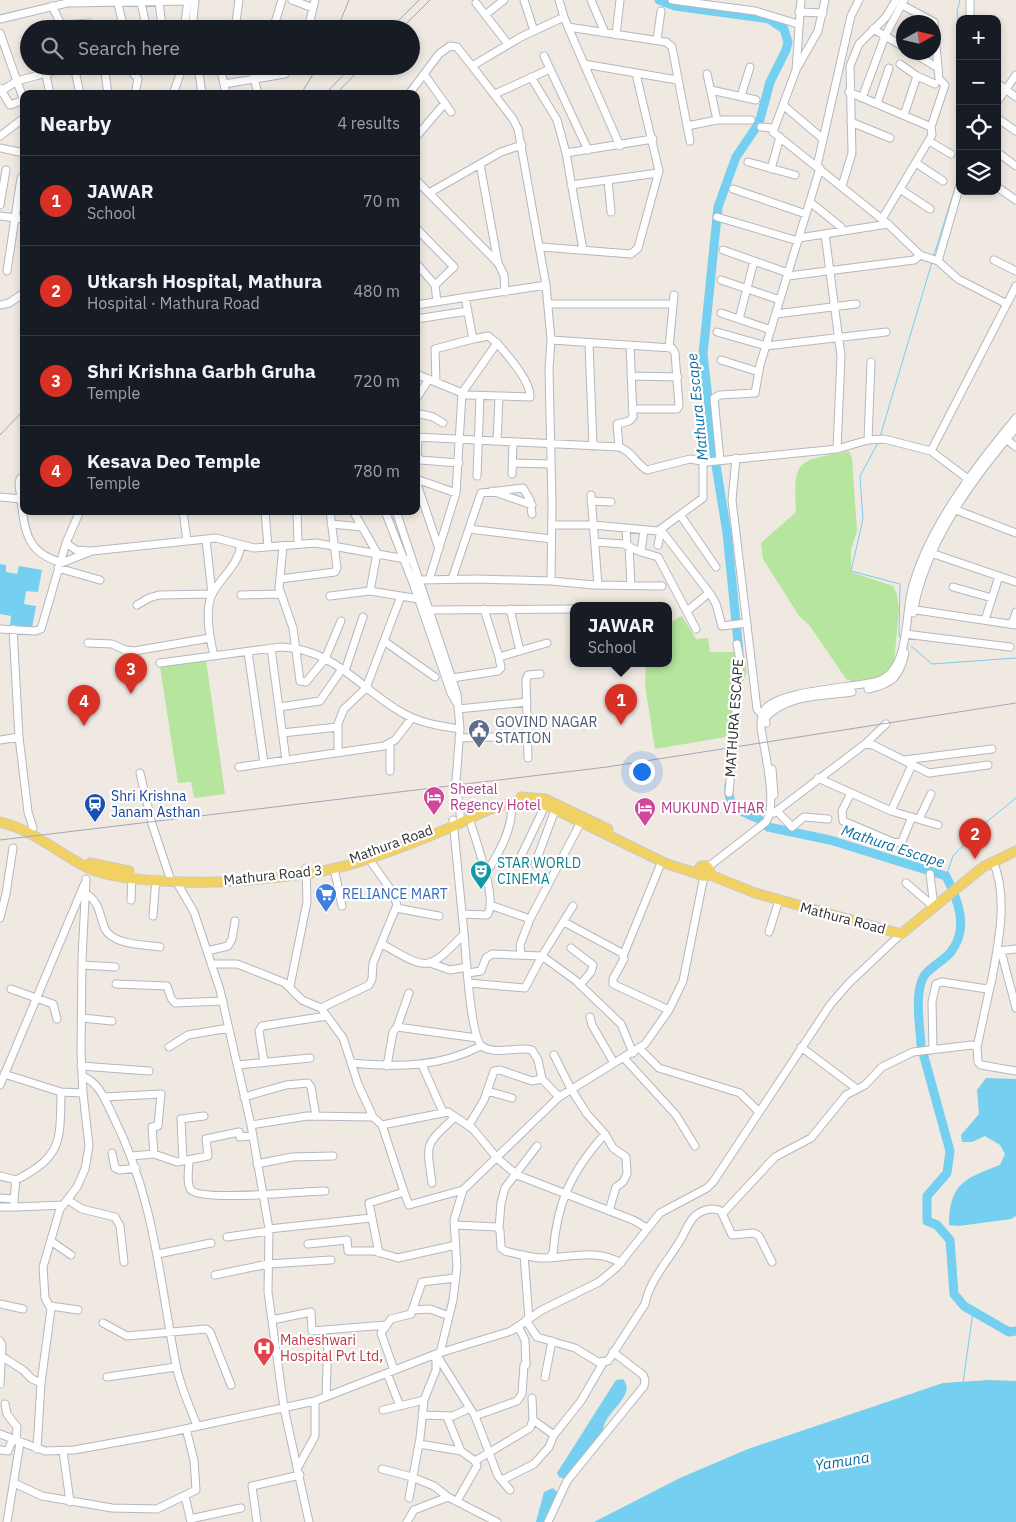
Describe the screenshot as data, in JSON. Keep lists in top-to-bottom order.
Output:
{
  "streets": {
    "main road": ["Mathura Road", "Mathura Road 3"],
    "street": ["MATHURA ESCAPE"]
  },
  "crossings": [
    ["Mathura Road", "Mathura Road 3"]
  ],
  "water": ["Mathura Escape", "Yamuna"],
  "places": {
    "public building": ["GOVIND NAGAR STATION"],
    "hotel": ["Sheetal Regency Hotel", "MUKUND VIHAR"],
    "station": ["Shri Krishna Janam Asthan"],
    "theatre": ["STAR WORLD CINEMA"],
    "supermarket": ["RELIANCE MART"],
    "hospital": ["Maheshwari Hospital Pvt Ltd,"]
  },
  "north": "right",
  "page": {
    "map_buttons": ["+", "−"],
    "search": "Search here",
    "heading": ["Nearby", "4 results"],
    "list": [
      {
        "mark": "1",
        "name": "JAWAR",
        "note": "School",
        "value": "70 m"
      },
      {
        "mark": "2",
        "name": "Utkarsh Hospital, Mathura",
        "note": "Hospital · Mathura Road",
        "value": "480 m"
      },
      {
        "mark": "3",
        "name": "Shri Krishna Garbh Gruha",
        "note": "Temple",
        "value": "720 m"
      },
      {
        "mark": "4",
        "name": "Kesava Deo Temple",
        "note": "Temple",
        "value": "780 m"
      }
    ],
    "popup": ["JAWAR", "School"],
    "pins": [
      "3",
      "1",
      "4",
      "2"
    ]
  }
}
